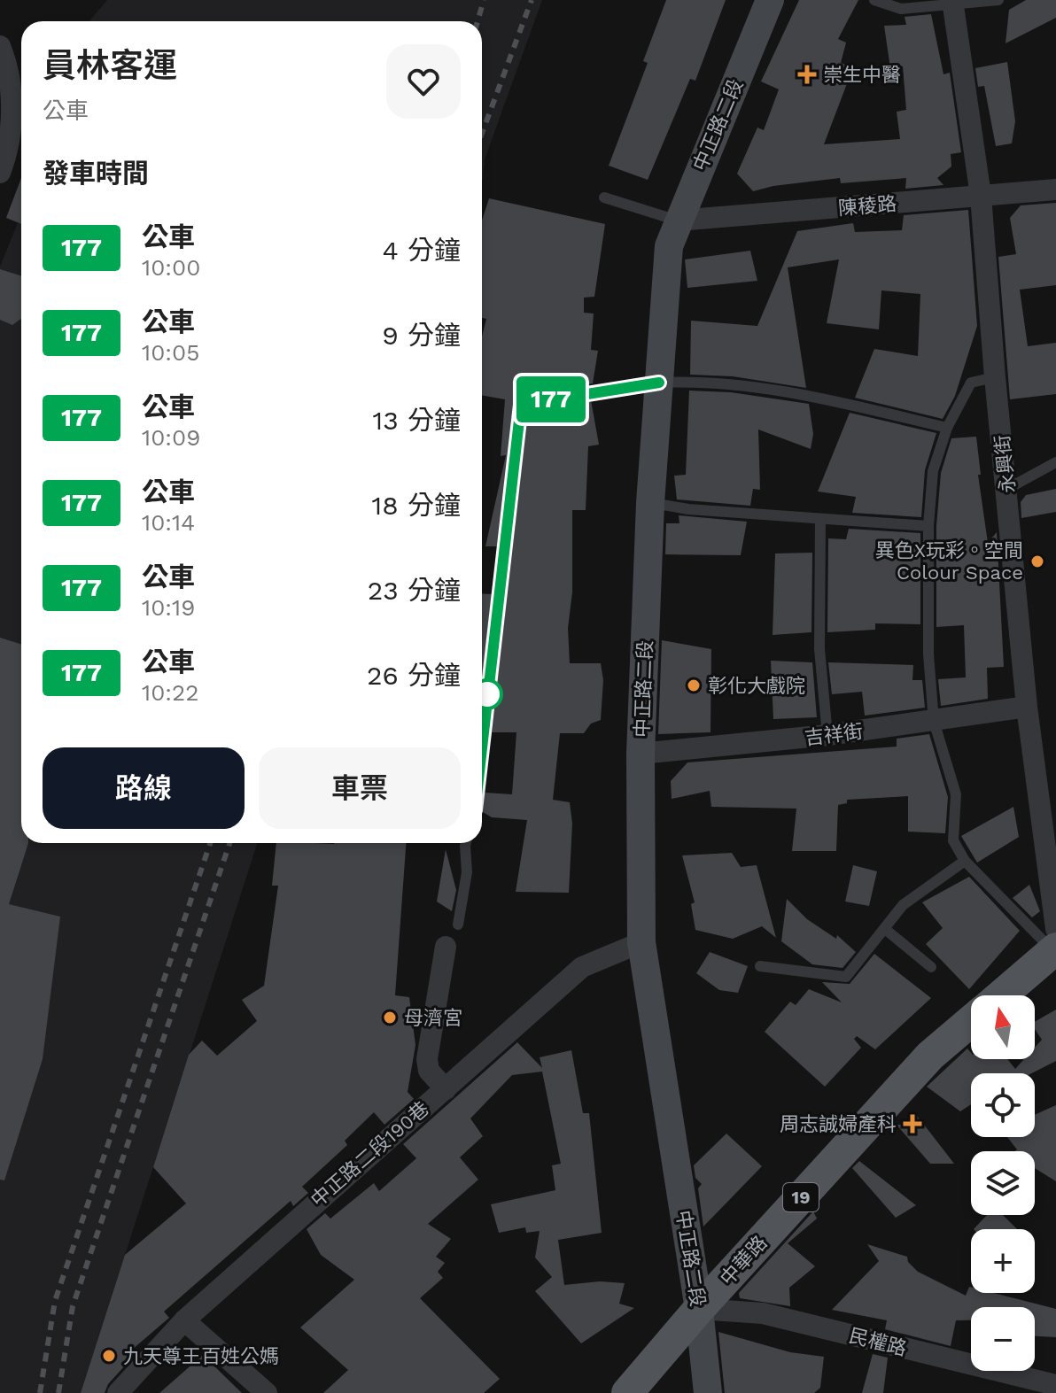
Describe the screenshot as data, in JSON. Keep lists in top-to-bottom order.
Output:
{
  "streets": {
    "main road": ["19", "中華路"],
    "street": [
      "中正路二段",
      "陳稜路",
      "永興街",
      "吉祥街",
      "中正路二段190巷",
      "民權路"
    ]
  },
  "crossings": [
    ["中正路二段", "陳稜路"],
    ["中正路二段", "吉祥街"],
    ["中正路二段", "中正路二段190巷"],
    ["中正路二段", "中華路"],
    ["中正路二段", "民權路"],
    ["陳稜路", "永興街"],
    ["永興街", "吉祥街"],
    ["永興街", "中華路"],
    ["中華路", "民權路"]
  ],
  "places": {
    "health": ["崇生中醫", "周志誠婦產科"],
    "other": [
      "異色X玩彩。空間 Colour Space",
      "彰化大戲院",
      "母濟宮",
      "九天尊王百姓公媽"
    ]
  },
  "lines": ["bus line 177"],
  "north": "top",
  "page": {
    "on_map": "177",
    "heading": [
      ["員林客運", "公車"],
      "發車時間"
    ],
    "list": [
      {
        "mark": "177",
        "name": "公車",
        "note": "10:00",
        "value": "4 分鐘"
      },
      {
        "mark": "177",
        "name": "公車",
        "note": "10:05",
        "value": "9 分鐘"
      },
      {
        "mark": "177",
        "name": "公車",
        "note": "10:09",
        "value": "13 分鐘"
      },
      {
        "mark": "177",
        "name": "公車",
        "note": "10:14",
        "value": "18 分鐘"
      },
      {
        "mark": "177",
        "name": "公車",
        "note": "10:19",
        "value": "23 分鐘"
      },
      {
        "mark": "177",
        "name": "公車",
        "note": "10:22",
        "value": "26 分鐘"
      }
    ],
    "buttons": ["路線", "車票"],
    "map_buttons": ["+", "−"]
  }
}
